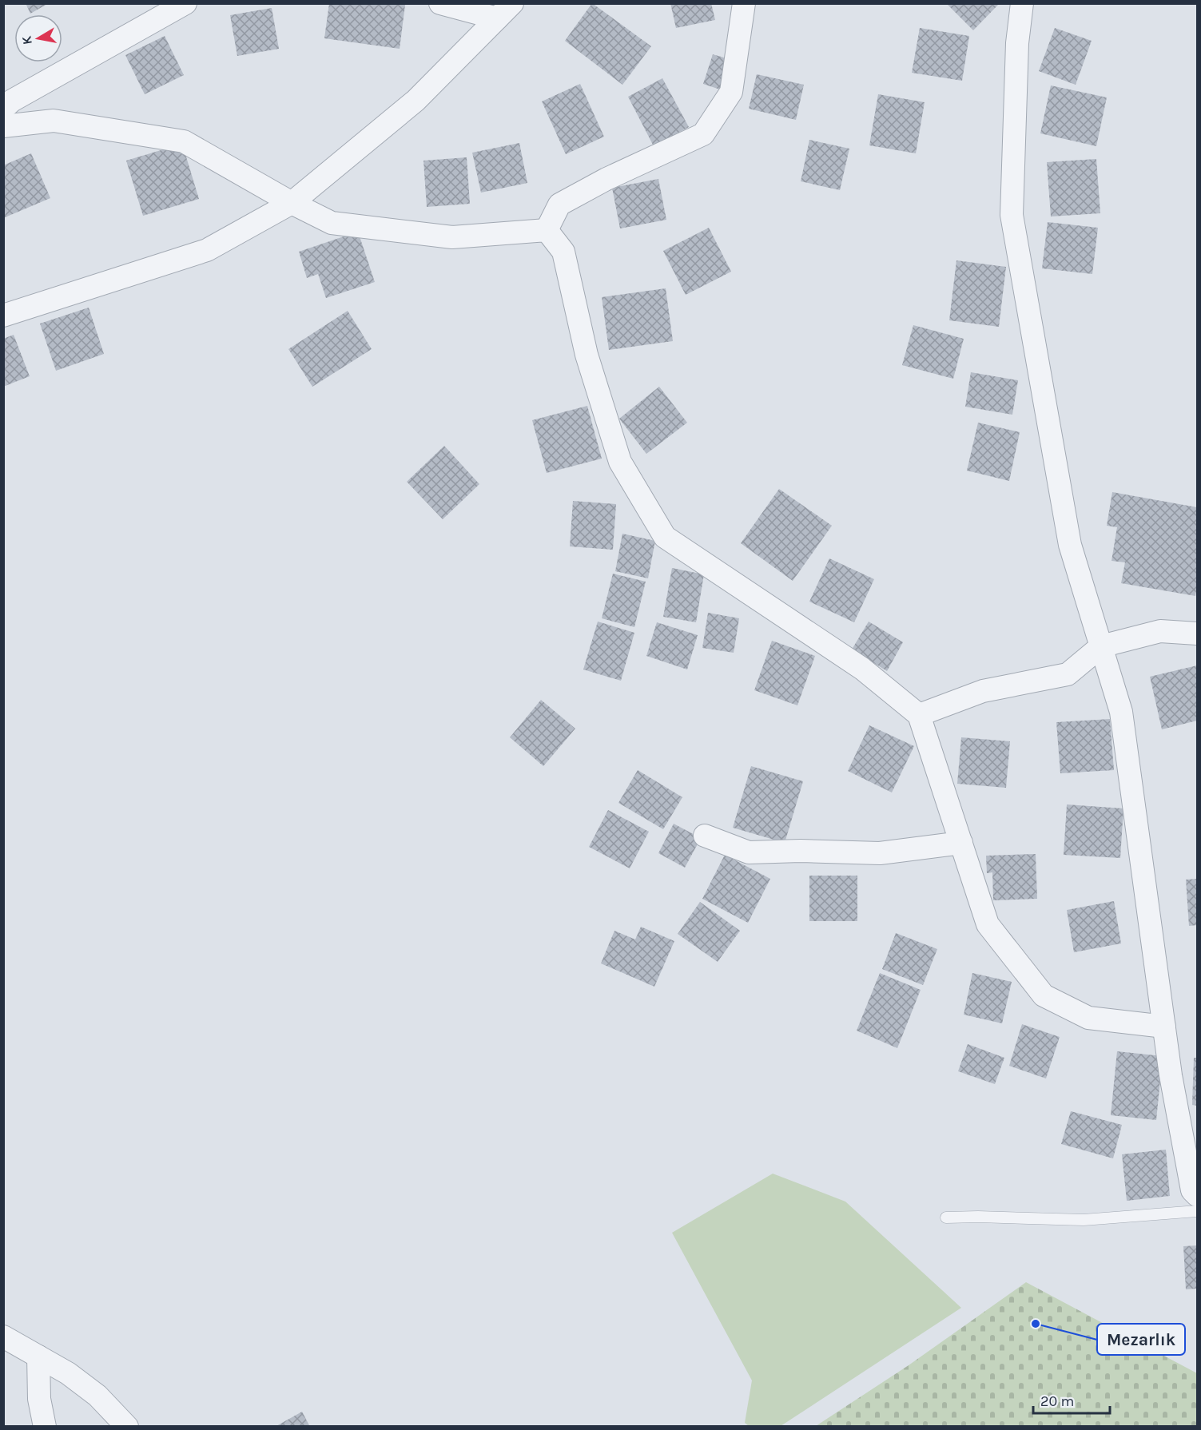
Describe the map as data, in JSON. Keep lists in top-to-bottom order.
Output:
{
  "places": ["Mezarlık"],
  "scale_bar": "20 m",
  "north": "left"
}
